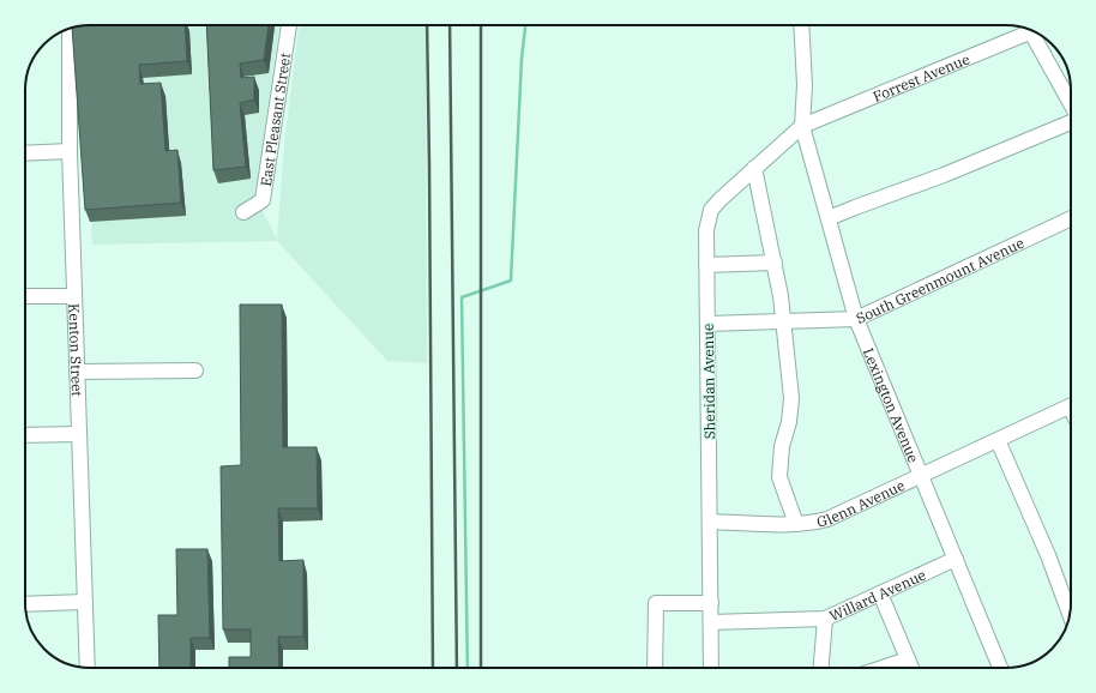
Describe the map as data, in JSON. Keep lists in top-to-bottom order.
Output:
{
  "streets": {
    "street": [
      "Forrest Avenue",
      "East Pleasant Street",
      "South Greenmount Avenue",
      "Kenton Street",
      "Sheridan Avenue",
      "Lexington Avenue",
      "Glenn Avenue",
      "Willard Avenue"
    ]
  },
  "crossings": [
    ["Forrest Avenue", "Sheridan Avenue"],
    ["Forrest Avenue", "Lexington Avenue"],
    ["South Greenmount Avenue", "Sheridan Avenue"],
    ["South Greenmount Avenue", "Lexington Avenue"],
    ["Sheridan Avenue", "Lexington Avenue"],
    ["Sheridan Avenue", "Glenn Avenue"],
    ["Sheridan Avenue", "Willard Avenue"],
    ["Lexington Avenue", "Glenn Avenue"],
    ["Lexington Avenue", "Willard Avenue"]
  ]
}
